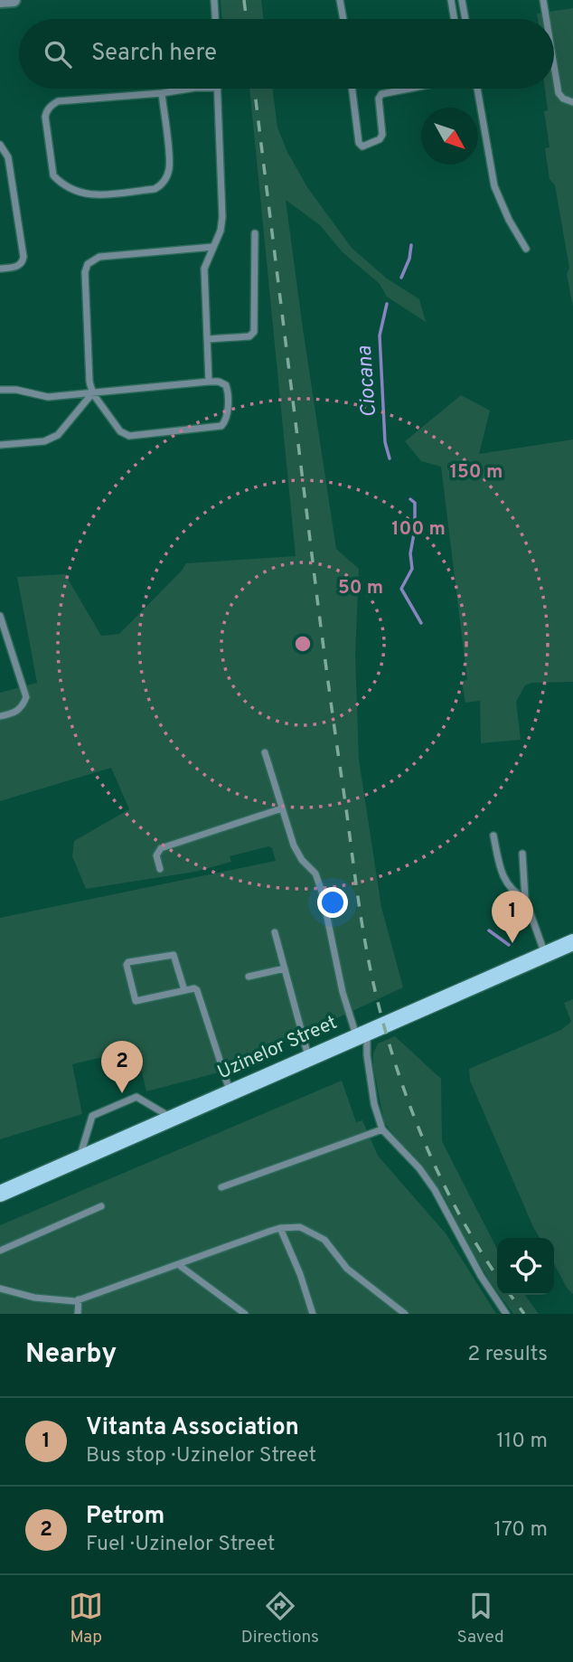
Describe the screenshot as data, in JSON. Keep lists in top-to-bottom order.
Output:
{
  "streets": {
    "main road": ["Uzinelor Street"]
  },
  "water": ["Ciocana"],
  "north": "bottom right",
  "page": {
    "search": "Search here",
    "pins": ["1", "2"],
    "heading": ["Nearby", "2 results"],
    "list": [
      {
        "mark": "1",
        "name": "Vitanta Association",
        "note": "Bus stop · Uzinelor Street",
        "value": "110 m"
      },
      {
        "mark": "2",
        "name": "Petrom",
        "note": "Fuel · Uzinelor Street",
        "value": "170 m"
      }
    ],
    "nav": ["Map", "Directions", "Saved"]
  },
  "rings": ["150 m", "100 m", "50 m"]
}
